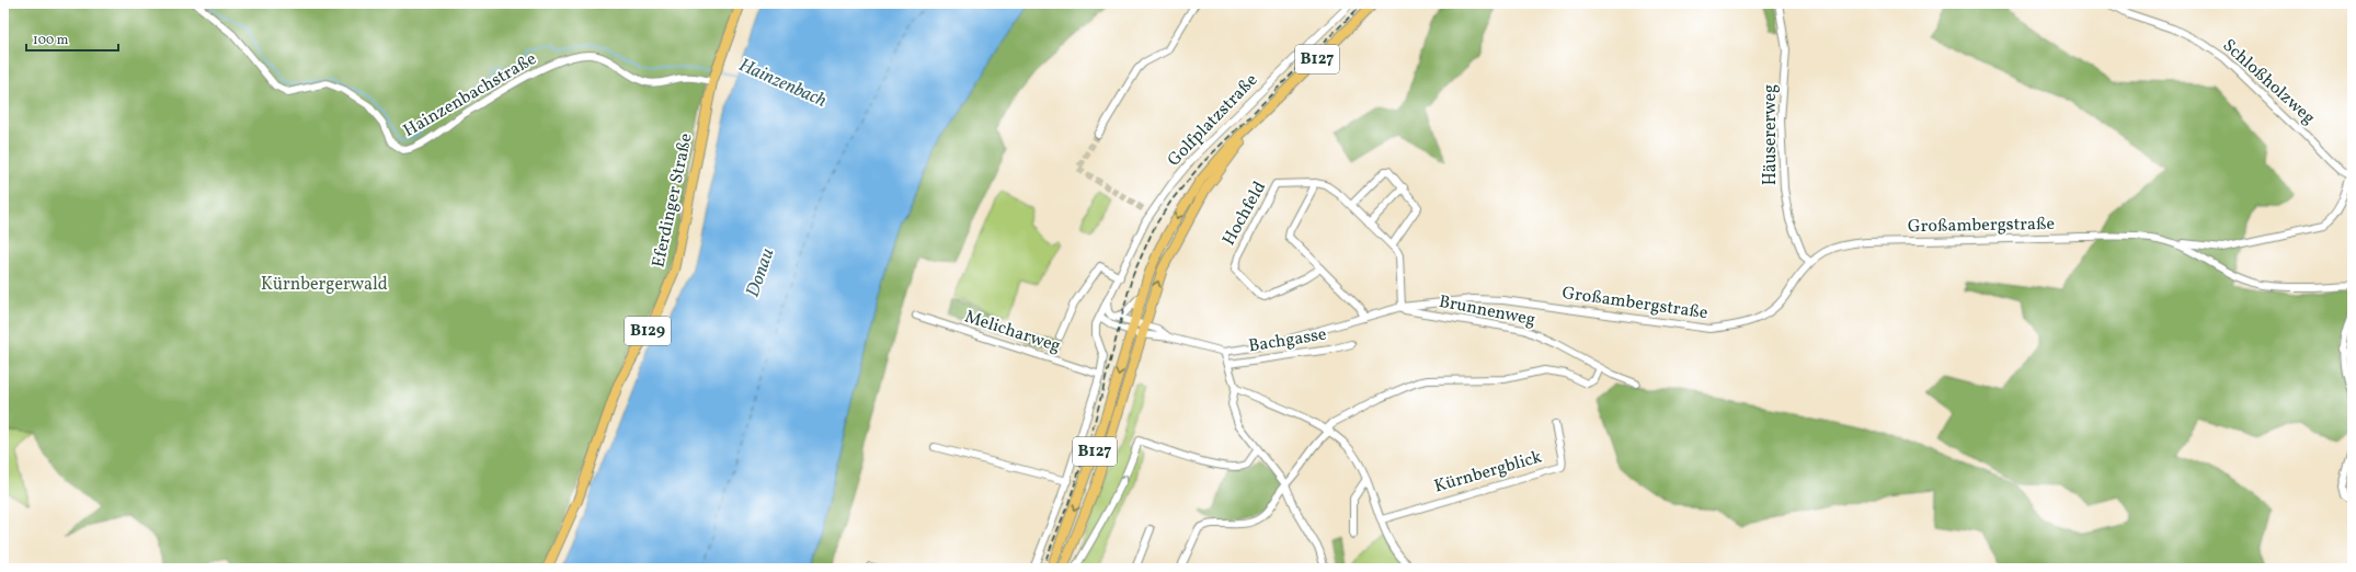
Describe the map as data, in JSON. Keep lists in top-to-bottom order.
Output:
{
  "streets": {
    "main road": ["B127", "Eferdinger Straße", "B129"],
    "street": [
      "Schloßholzweg",
      "Hainzenbachstraße",
      "Golfplatzstraße",
      "Häusererweg",
      "Hochfeld",
      "Großambergstraße",
      "Brunnenweg",
      "Melicharweg",
      "Bachgasse",
      "Kürnbergblick"
    ]
  },
  "crossings": [
    ["B127", "Großambergstraße"],
    ["Hainzenbachstraße", "Eferdinger Straße"],
    ["Golfplatzstraße", "Melicharweg"],
    ["Häusererweg", "Großambergstraße"],
    ["Großambergstraße", "Brunnenweg"]
  ],
  "water": ["Hainzenbach", "Donau"],
  "parks": ["Kürnbergerwald"],
  "scale_bar": "100 m"
}
